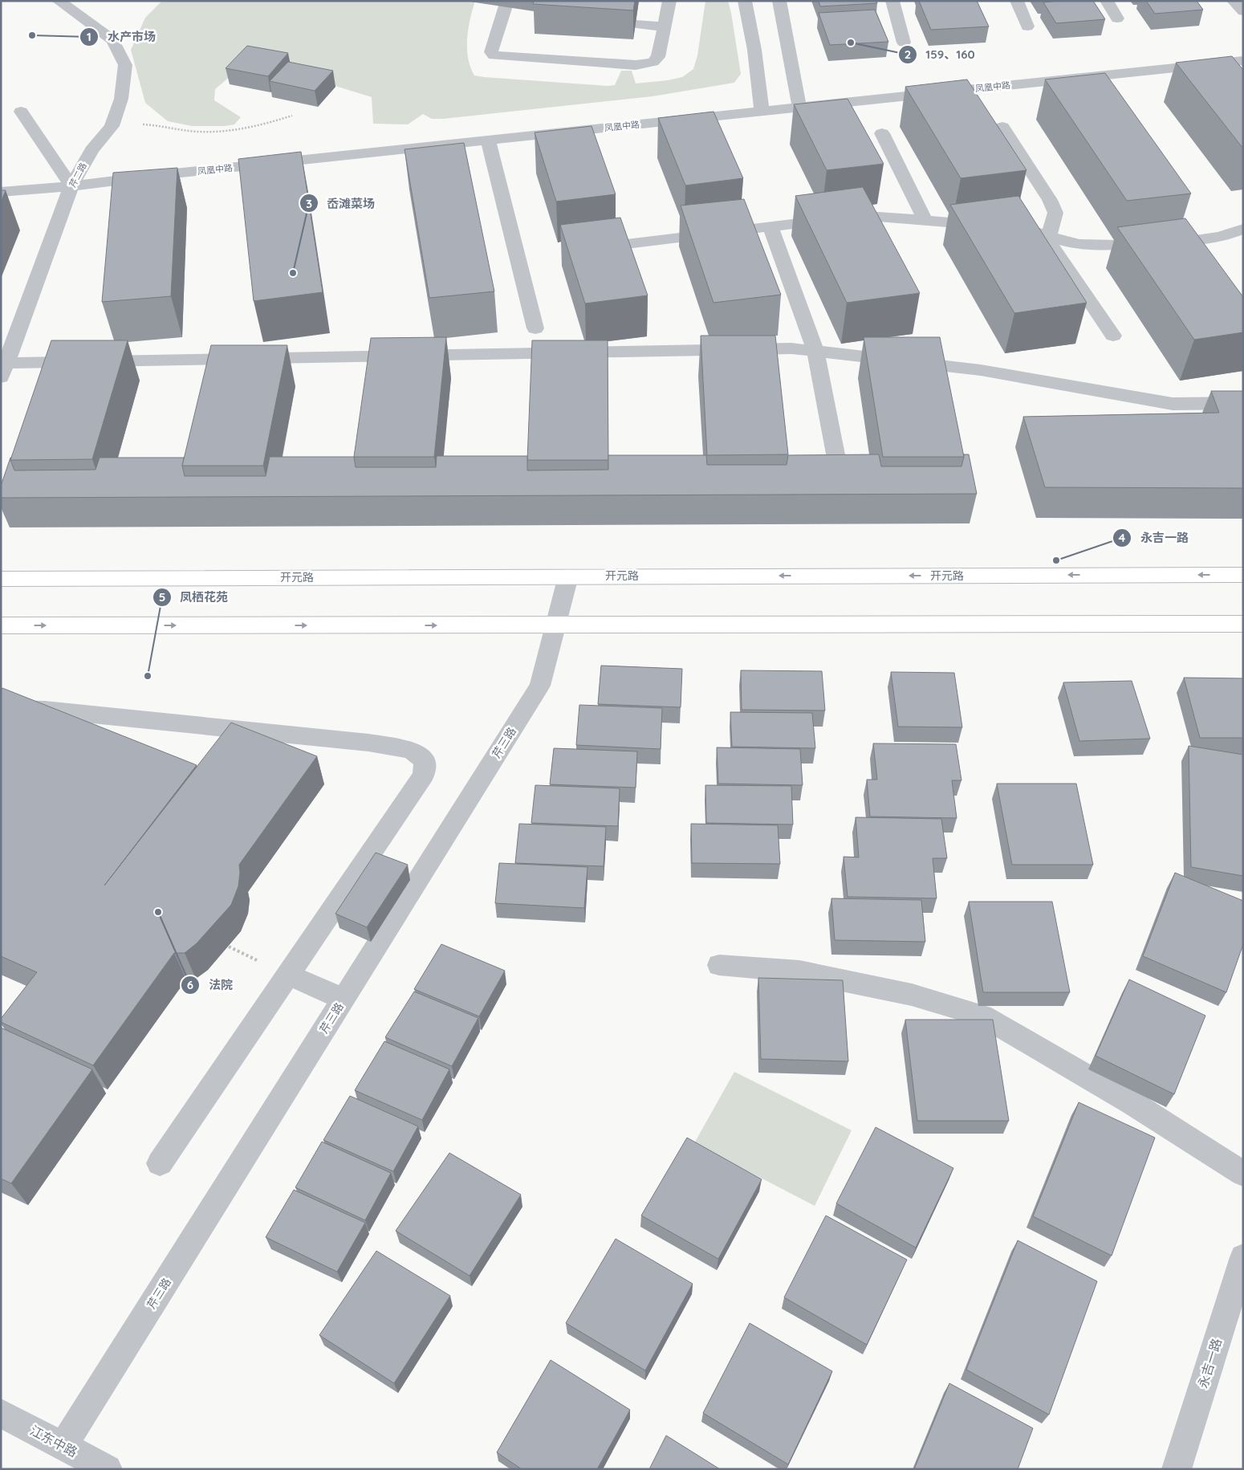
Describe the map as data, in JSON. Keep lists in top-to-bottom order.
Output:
{
  "streets": {
    "main road": ["开元路"],
    "street": [
      "凤凰中路",
      "芹二路",
      "芹三路",
      "永吉一路",
      "江东中路"
    ]
  },
  "crossings": [
    ["凤凰中路", "芹二路"],
    ["开元路", "芹三路"],
    ["芹三路", "江东中路"]
  ],
  "places": [
    "水产市场",
    "159、160",
    "岙滩菜场",
    "永吉一路",
    "凤栖花苑",
    "法院"
  ]
}
